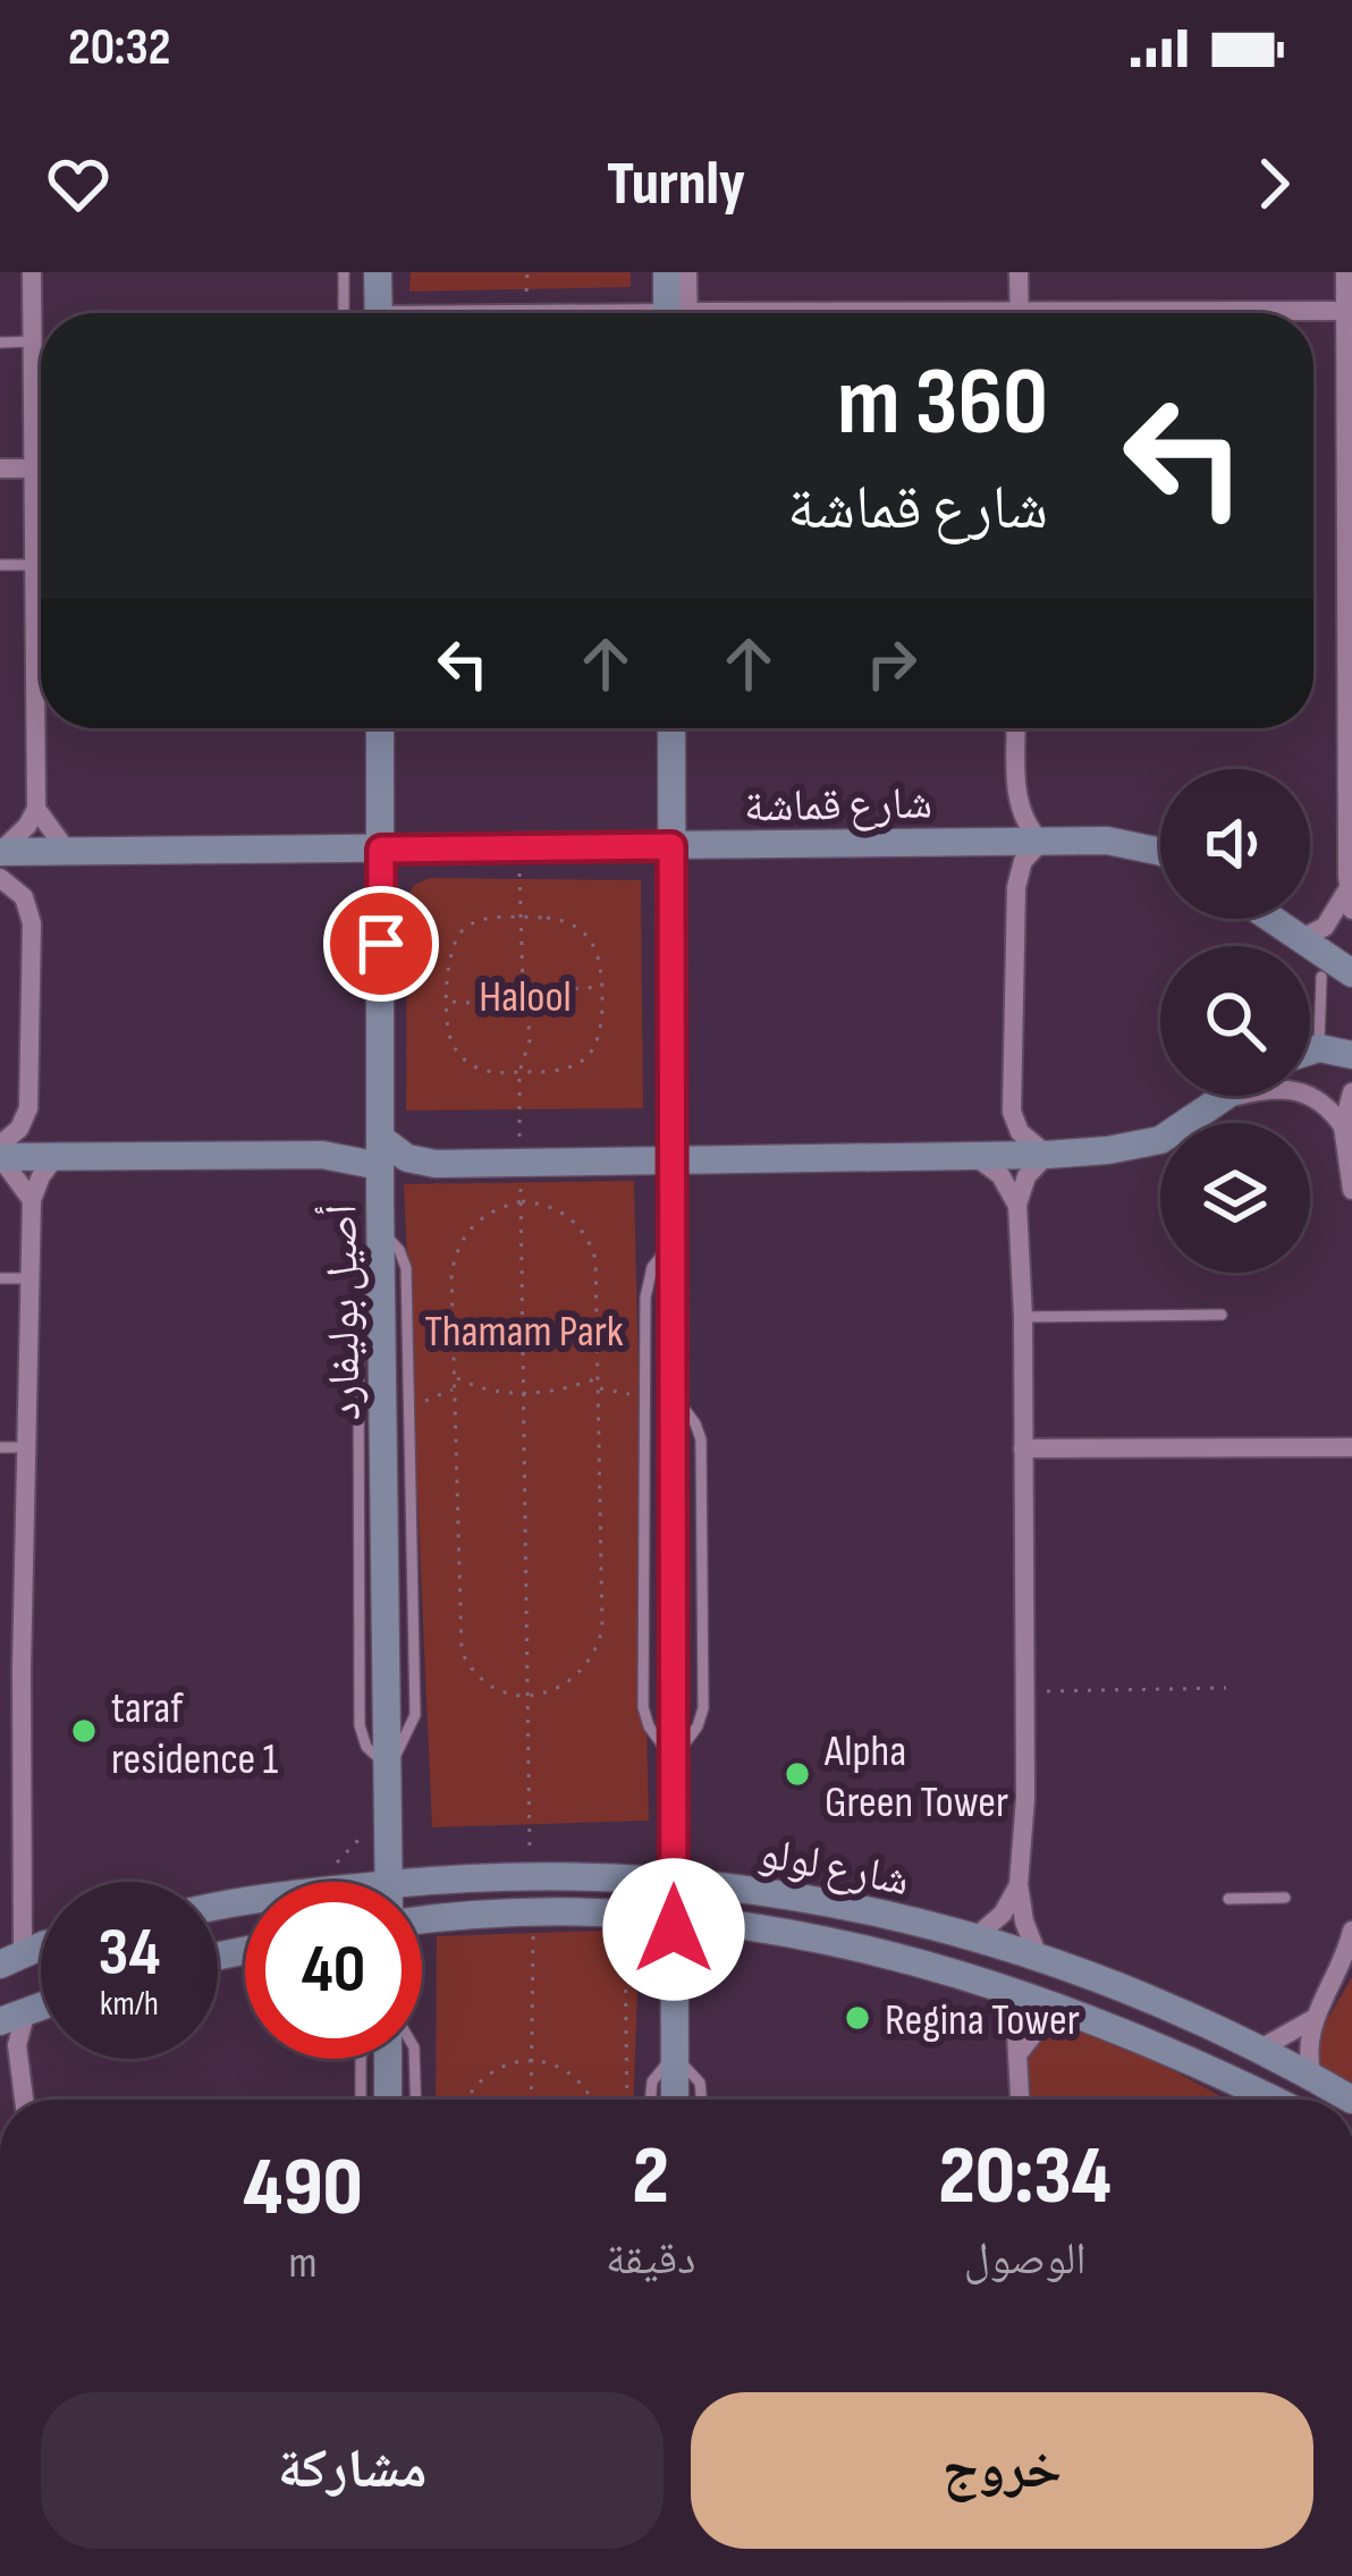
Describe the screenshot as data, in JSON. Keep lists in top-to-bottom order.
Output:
{
  "streets": {
    "street": ["شارع قماشة", "أصيل بوليفارد", "شارع لولو"]
  },
  "crossings": [
    ["شارع قماشة", "أصيل بوليفارد"]
  ],
  "parks": ["Halool", "Thamam Park"],
  "places": ["taraf residence 1", "Alpha Green Tower", "Regina Tower"],
  "page": {
    "status": "20:32",
    "header": "Turnly",
    "turn": ["360 m", "شارع قماشة"],
    "speed": "34 km/h",
    "limit": "40",
    "eta": [
      "20:34",
      "الوصول",
      "2",
      "دقيقة",
      "490",
      "m"
    ],
    "buttons": ["خروج", "مشاركة"]
  }
}
